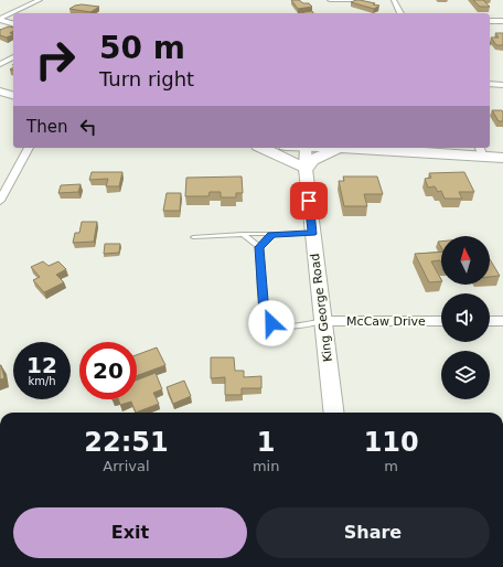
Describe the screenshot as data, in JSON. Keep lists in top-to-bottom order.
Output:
{
  "streets": {
    "main road": ["King George Road"],
    "street": ["McCaw Drive"]
  },
  "crossings": [
    ["King George Road", "McCaw Drive"]
  ],
  "north": "top",
  "page": {
    "turn": ["50 m", "Turn right"],
    "then": "Then",
    "speed": "12 km/h",
    "limit": "20",
    "eta": [
      "22:51",
      "Arrival",
      "1",
      "min",
      "110",
      "m"
    ],
    "buttons": ["Exit", "Share"]
  }
}
